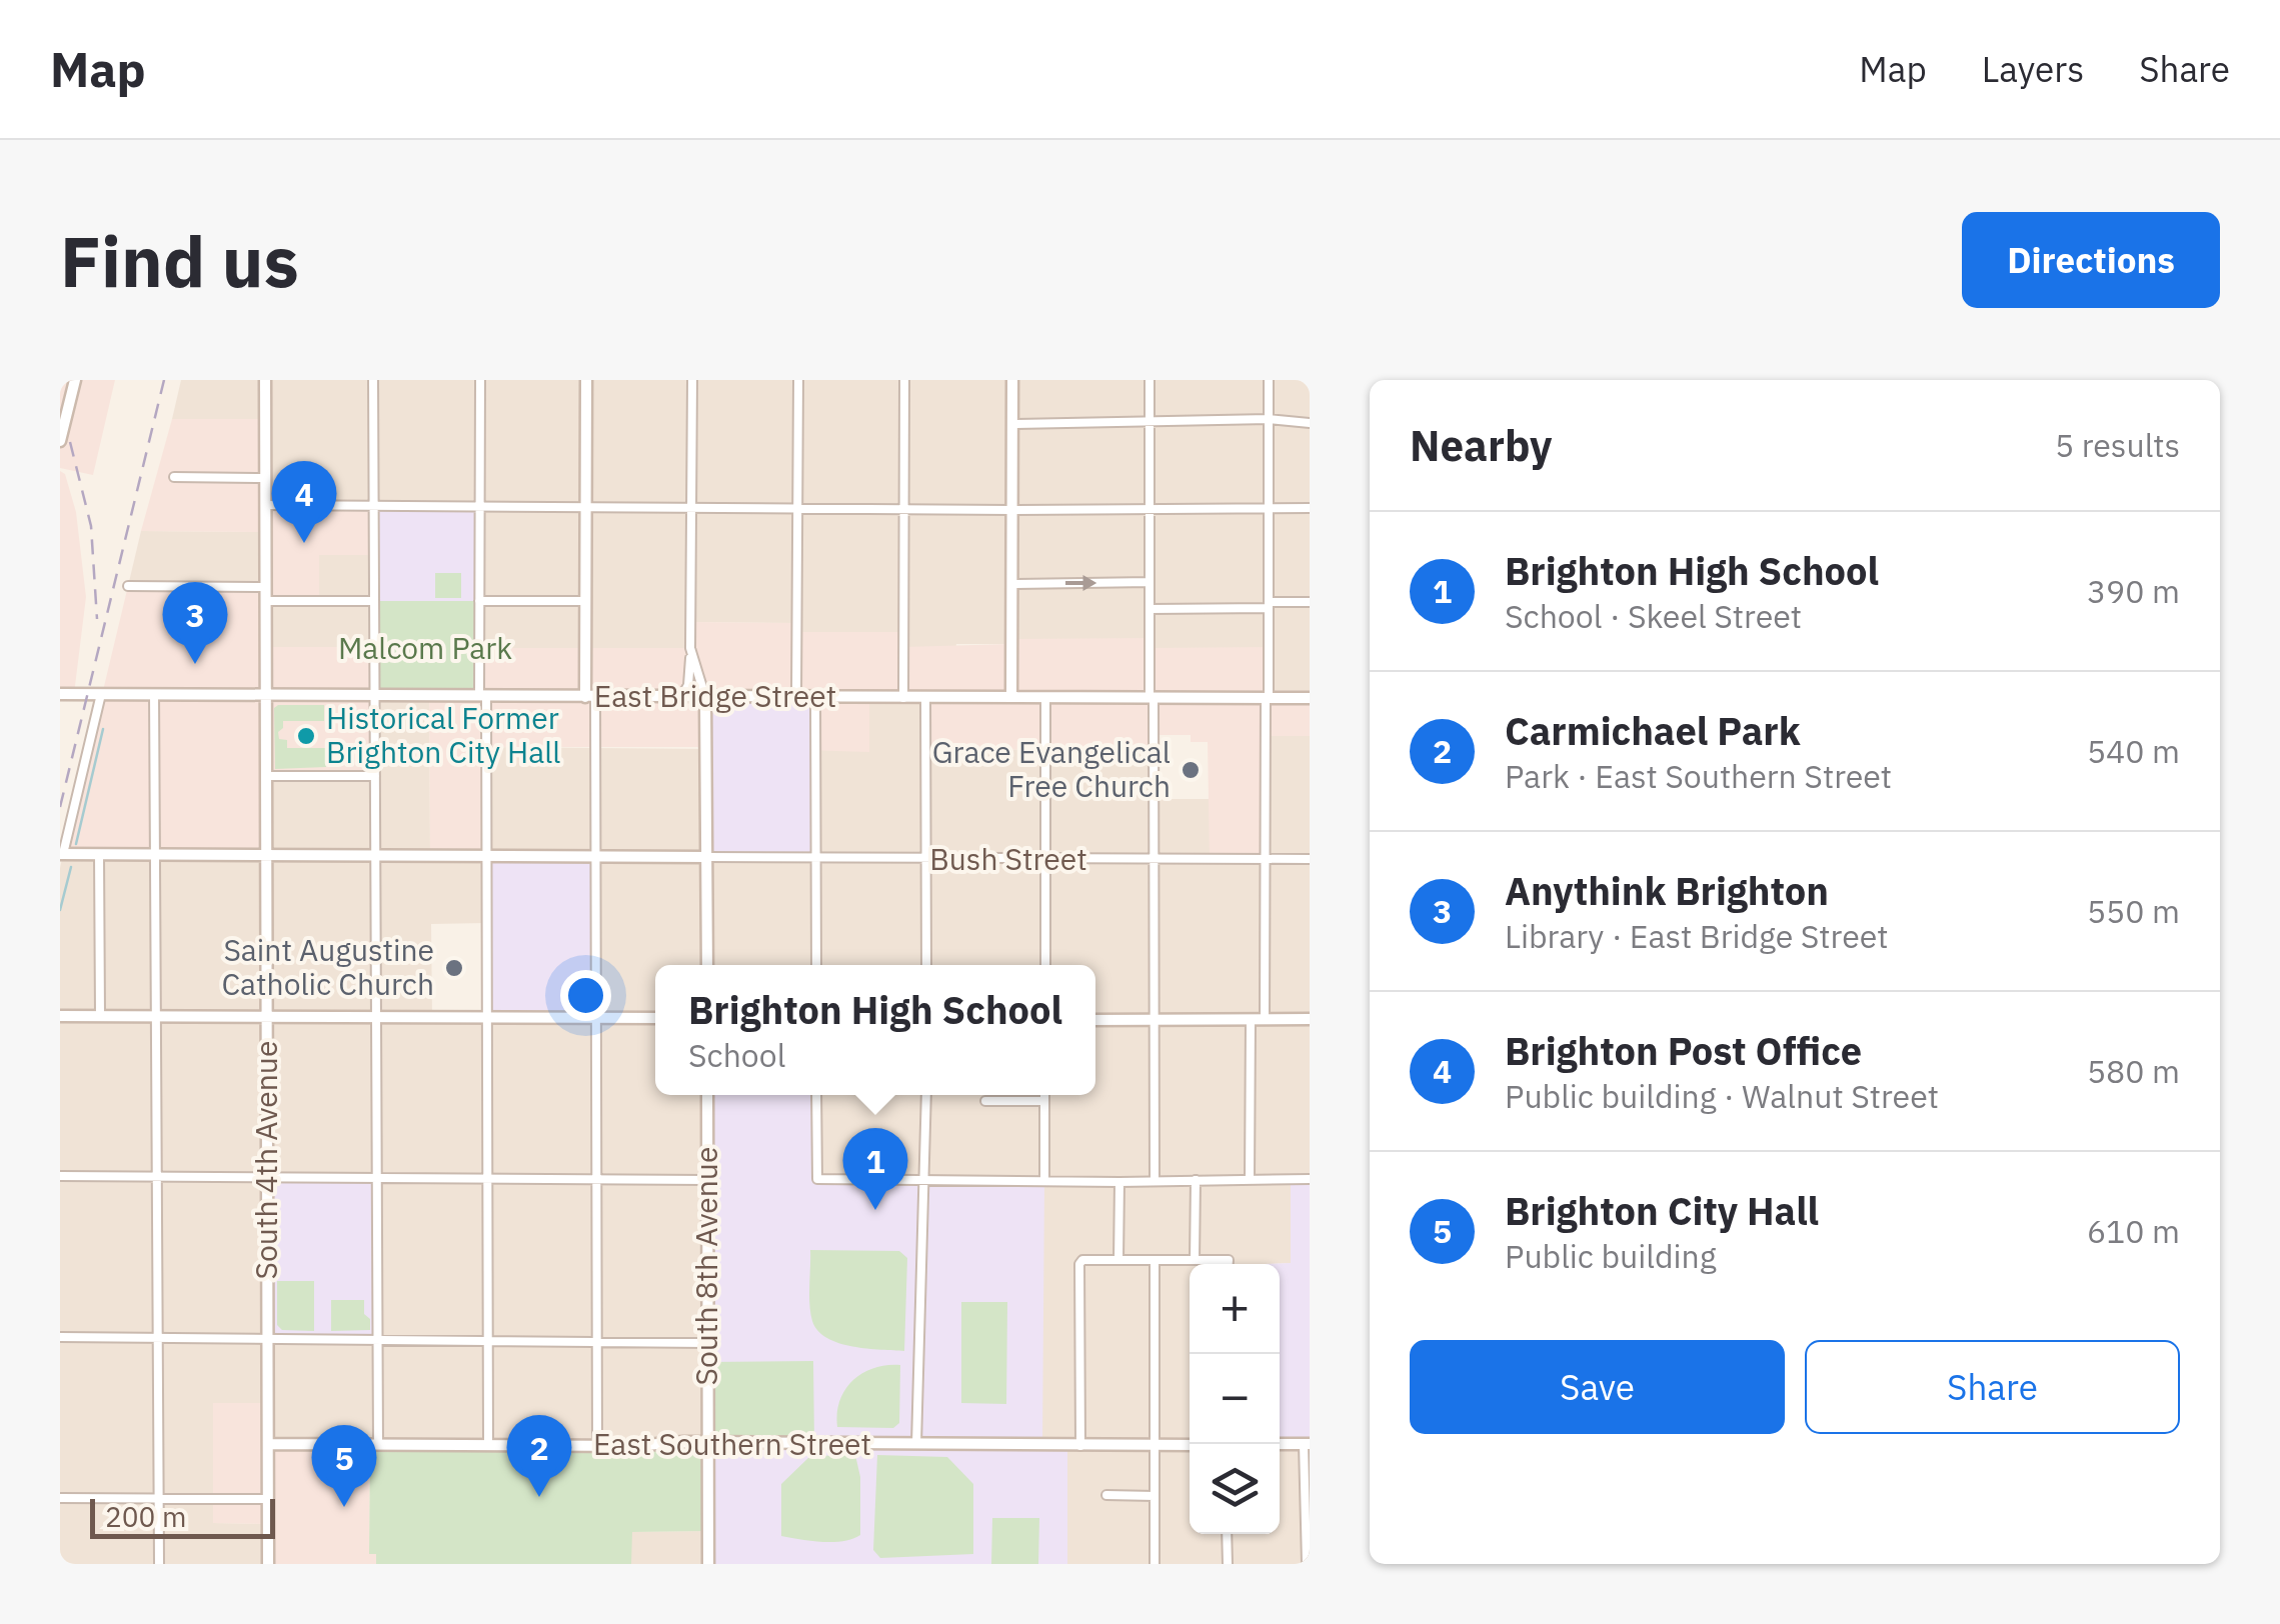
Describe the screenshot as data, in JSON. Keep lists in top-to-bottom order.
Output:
{
  "streets": {
    "street": [
      "East Bridge Street",
      "Bush Street",
      "South 4th Avenue",
      "South 8th Avenue",
      "East Southern Street"
    ]
  },
  "crossings": [
    ["East Bridge Street", "South 4th Avenue"],
    ["South 4th Avenue", "East Southern Street"],
    ["South 8th Avenue", "East Southern Street"]
  ],
  "parks": ["Malcom Park"],
  "places": ["Historical Former Brighton City Hall", "Grace Evangelical Free Church", "Saint Augustine Catholic Church"],
  "scale_bar": "200 m",
  "page": {
    "header": "Map",
    "nav": ["Map", "Layers", "Share"],
    "buttons": [
      "Directions",
      ["Save", "Share"]
    ],
    "title": "Find us",
    "heading": ["Nearby", "5 results"],
    "pins": [
      "4",
      "3",
      "1",
      "2",
      "5"
    ],
    "list": [
      {
        "mark": "1",
        "name": "Brighton High School",
        "note": "School · Skeel Street",
        "value": "390 m"
      },
      {
        "mark": "2",
        "name": "Carmichael Park",
        "note": "Park · East Southern Street",
        "value": "540 m"
      },
      {
        "mark": "3",
        "name": "Anythink Brighton",
        "note": "Library · East Bridge Street",
        "value": "550 m"
      },
      {
        "mark": "4",
        "name": "Brighton Post Office",
        "note": "Public building · Walnut Street",
        "value": "580 m"
      },
      {
        "mark": "5",
        "name": "Brighton City Hall",
        "note": "Public building",
        "value": "610 m"
      }
    ],
    "popup": ["Brighton High School", "School"],
    "map_buttons": ["+", "−"],
    "scale": "200 m"
  }
}
